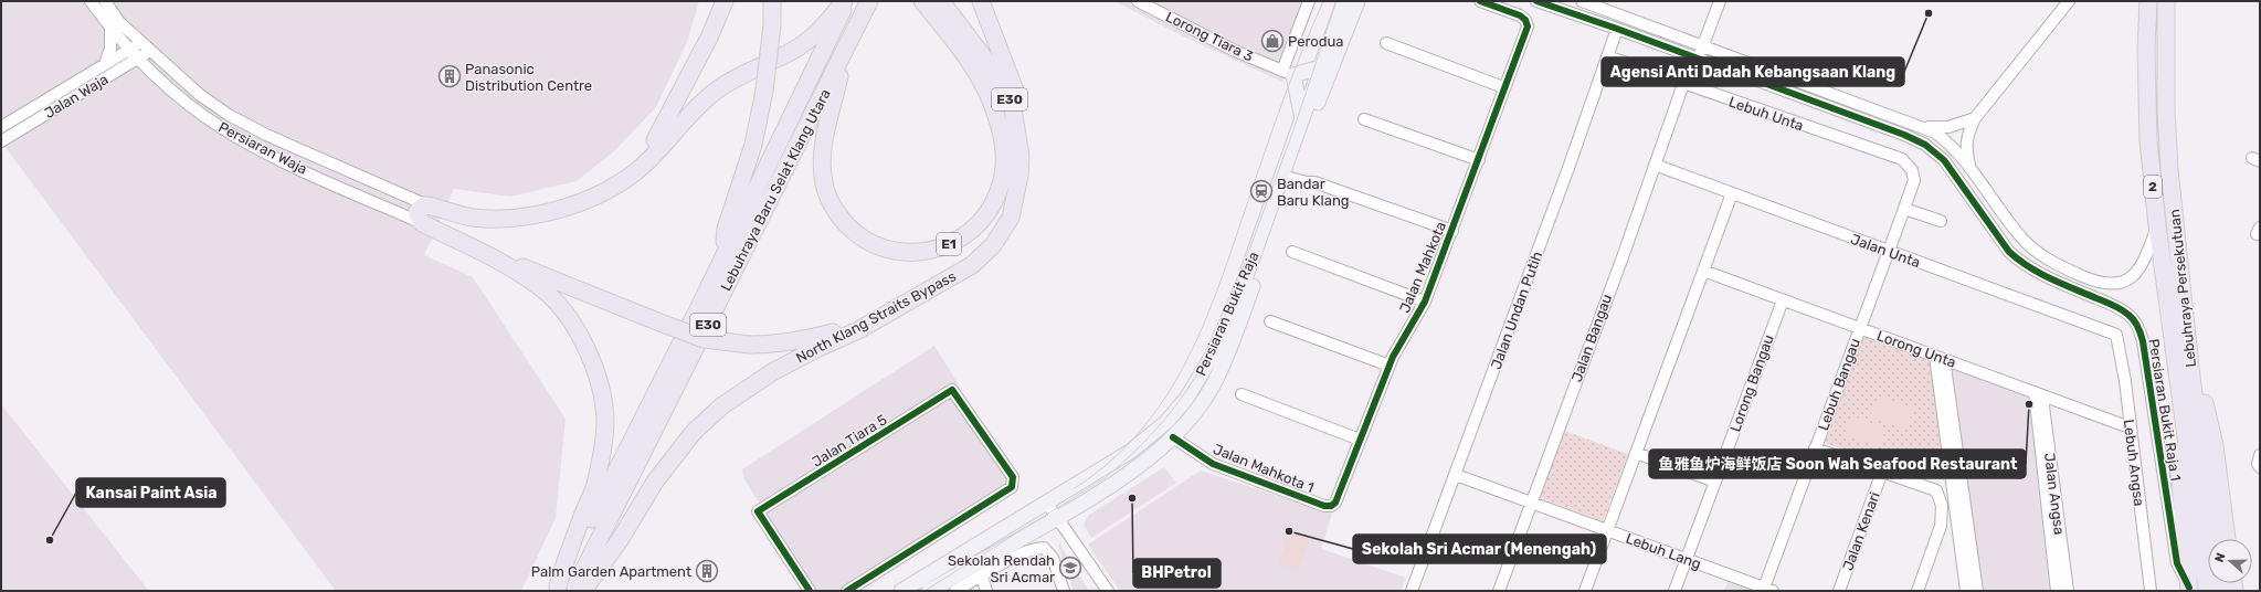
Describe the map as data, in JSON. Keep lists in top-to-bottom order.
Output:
{
  "streets": {
    "highway": [
      "E30",
      "2",
      "Lebuhraya Baru Selat Klang Utara",
      "E1",
      "Lebuhraya Persekutuan",
      "North Klang Straits Bypass"
    ],
    "main road": ["Persiaran Bukit Raja"],
    "street": [
      "Lorong Tiara 3",
      "Jalan Waja",
      "Lebuh Unta",
      "Persiaran Waja",
      "Jalan Unta",
      "Jalan Mahkota",
      "Jalan Undan Putih",
      "Jalan Bangau",
      "Lorong Unta",
      "Lorong Bangau",
      "Lebuh Bangau",
      "Persiaran Bukit Raja 1",
      "Jalan Tiara 5",
      "Lebuh Angsa",
      "Jalan Mahkota 1",
      "Jalan Angsa",
      "Jalan Kenari",
      "Lebuh Lang"
    ]
  },
  "crossings": [
    ["Jalan Waja", "Persiaran Waja"],
    ["Lebuh Unta", "Jalan Undan Putih"],
    ["Lebuh Unta", "Jalan Bangau"],
    ["Lebuh Unta", "Lebuh Bangau"],
    ["Lebuhraya Baru Selat Klang Utara", "E1"],
    ["Jalan Unta", "Jalan Bangau"],
    ["Jalan Unta", "Lebuh Bangau"],
    ["Jalan Unta", "Lebuh Angsa"],
    ["Jalan Mahkota", "Jalan Mahkota 1"],
    ["Jalan Undan Putih", "Persiaran Bukit Raja 1"],
    ["Jalan Undan Putih", "Lebuh Lang"],
    ["Persiaran Bukit Raja", "Jalan Mahkota 1"],
    ["Jalan Bangau", "Lebuh Lang"],
    ["Lorong Unta", "Lorong Bangau"],
    ["Lorong Unta", "Lebuh Bangau"],
    ["Lorong Unta", "Lebuh Angsa"],
    ["Lorong Unta", "Jalan Angsa"],
    ["Lorong Bangau", "Lebuh Lang"],
    ["Lebuh Bangau", "Lebuh Lang"]
  ],
  "places": {
    "other": [
      "Agensi Anti Dadah Kebangsaan Klang",
      "鱼雅鱼炉海鲜饭店 Soon Wah Seafood Restaurant",
      "BHPetrol",
      "Sekolah Sri Acmar (Menengah)",
      "Kansai Paint Asia"
    ],
    "shop": ["Perodua"],
    "building": ["Panasonic Distribution Centre", "Palm Garden Apartment"],
    "station": ["Bandar Baru Klang"],
    "school or university": ["Sekolah Rendah Sri Acmar"]
  },
  "north": "left"
}
